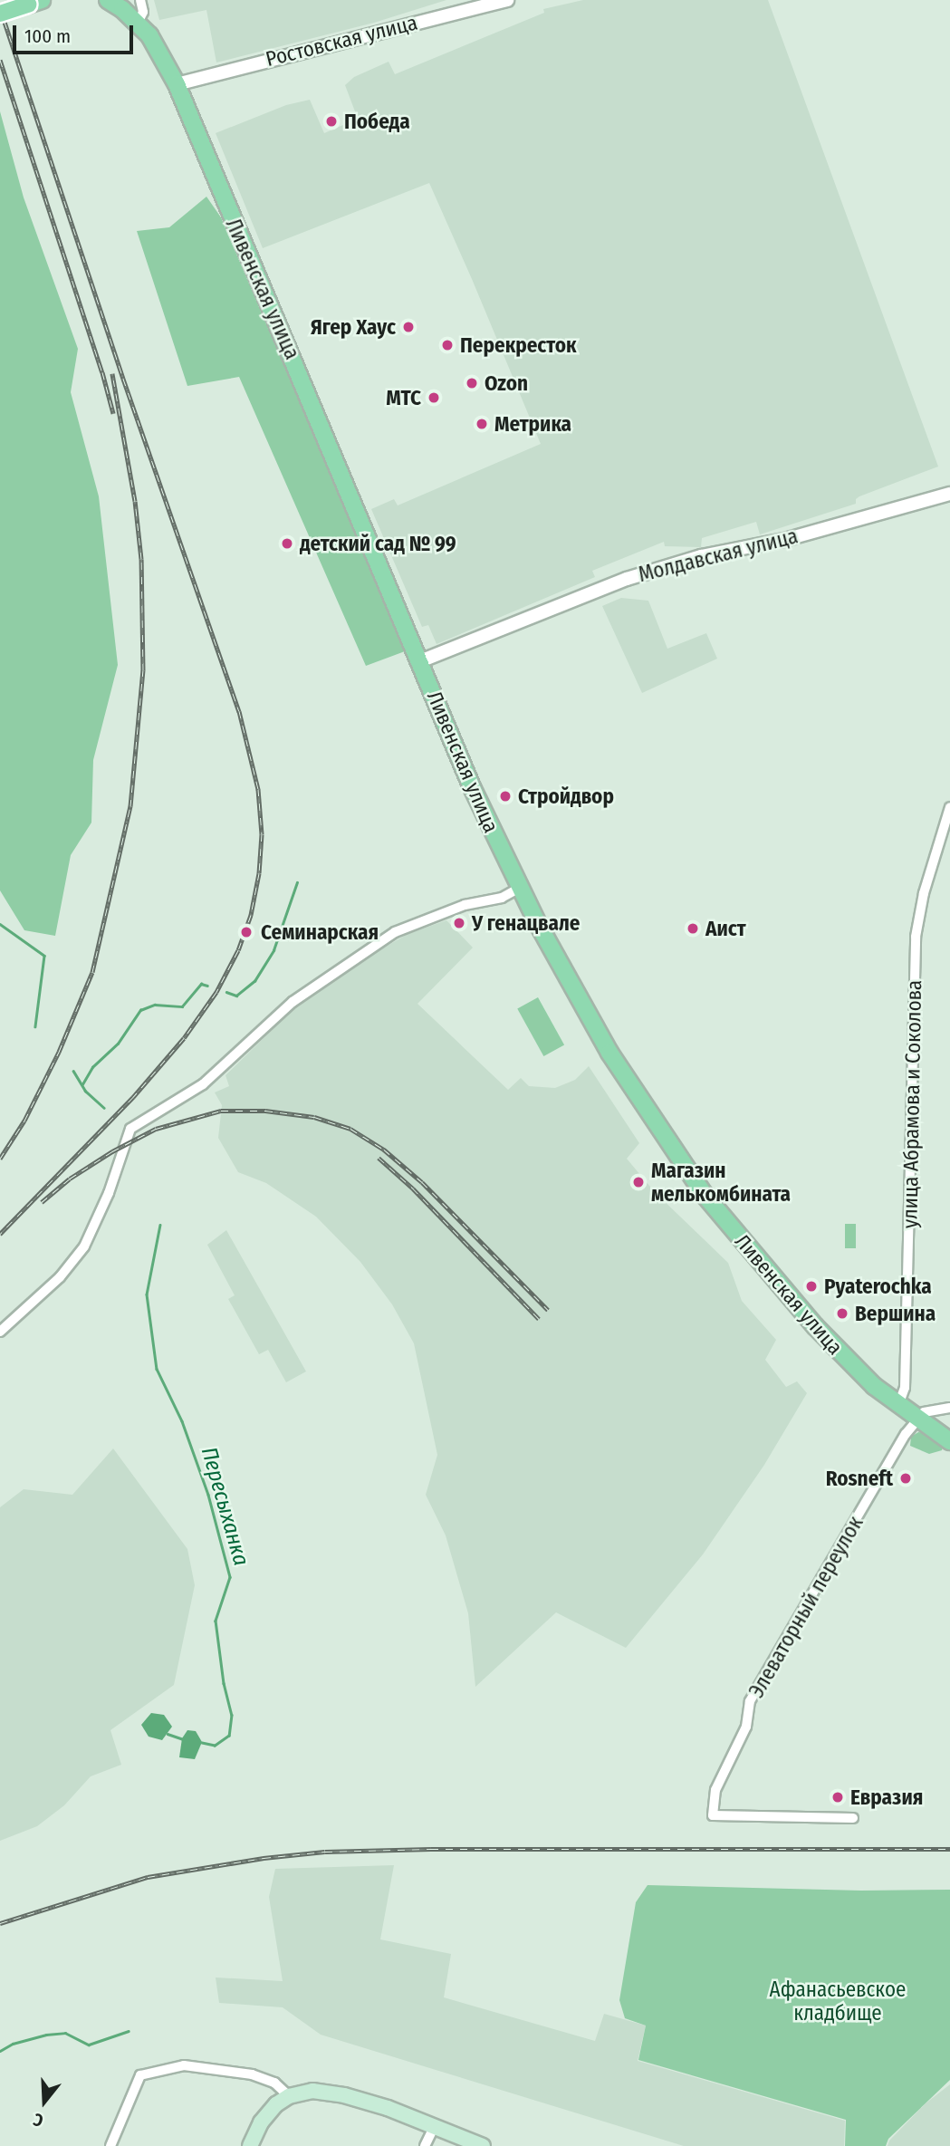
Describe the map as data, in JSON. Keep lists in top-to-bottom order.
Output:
{
  "streets": {
    "main road": ["Ливенская улица"],
    "street": [
      "Ростовская улица",
      "Молдавская улица",
      "улица Абрамова и Соколова",
      "Элеваторный переулок"
    ]
  },
  "crossings": [
    ["Ростовская улица", "Ливенская улица"],
    ["Ливенская улица", "Молдавская улица"],
    ["Ливенская улица", "улица Абрамова и Соколова"],
    ["Ливенская улица", "Элеваторный переулок"]
  ],
  "water": ["Пересыханка"],
  "parks": ["Афанасьевское кладбище"],
  "places": [
    "Победа",
    "Ягер Хаус",
    "Перекресток",
    "Ozon",
    "МТС",
    "Метрика",
    "детский сад № 99",
    "Стройдвор",
    "У генацвале",
    "Аист",
    "Семинарская",
    "Магазин мелькомбината",
    "Pyaterochka",
    "Вершина",
    "Rosneft",
    "Евразия"
  ],
  "scale_bar": "100 m",
  "north": "bottom"
}
